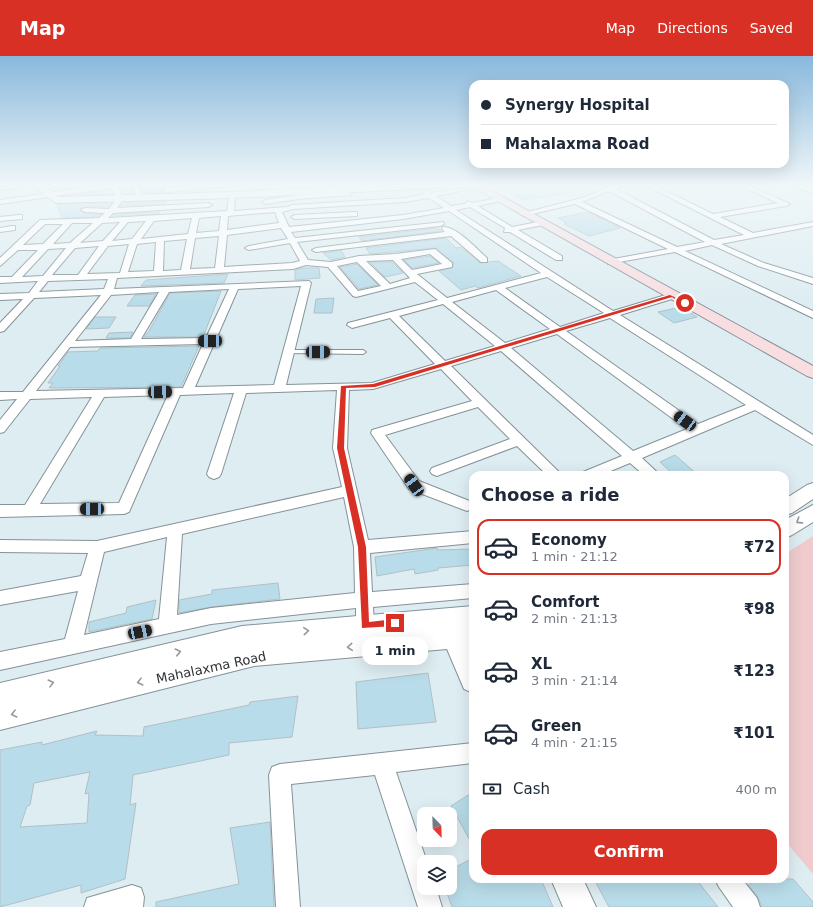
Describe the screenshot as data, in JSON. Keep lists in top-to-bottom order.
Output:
{
  "streets": {
    "street": ["Mahalaxma Road"]
  },
  "north": "bottom right",
  "page": {
    "header": "Map",
    "nav": ["Map", "Directions", "Saved"],
    "banner": ["Synergy Hospital", "Mahalaxma Road"],
    "heading": "Choose a ride",
    "list": [
      {
        "name": "Economy",
        "note": "1 min · 21:12",
        "value": "₹72"
      },
      {
        "name": "Comfort",
        "note": "2 min · 21:13",
        "value": "₹98"
      },
      {
        "name": "XL",
        "note": "3 min · 21:14",
        "value": "₹123"
      },
      {
        "name": "Green",
        "note": "4 min · 21:15",
        "value": "₹101"
      }
    ],
    "bubble": "1 min",
    "pay": ["Cash", "400 m"],
    "buttons": "Confirm"
  }
}
